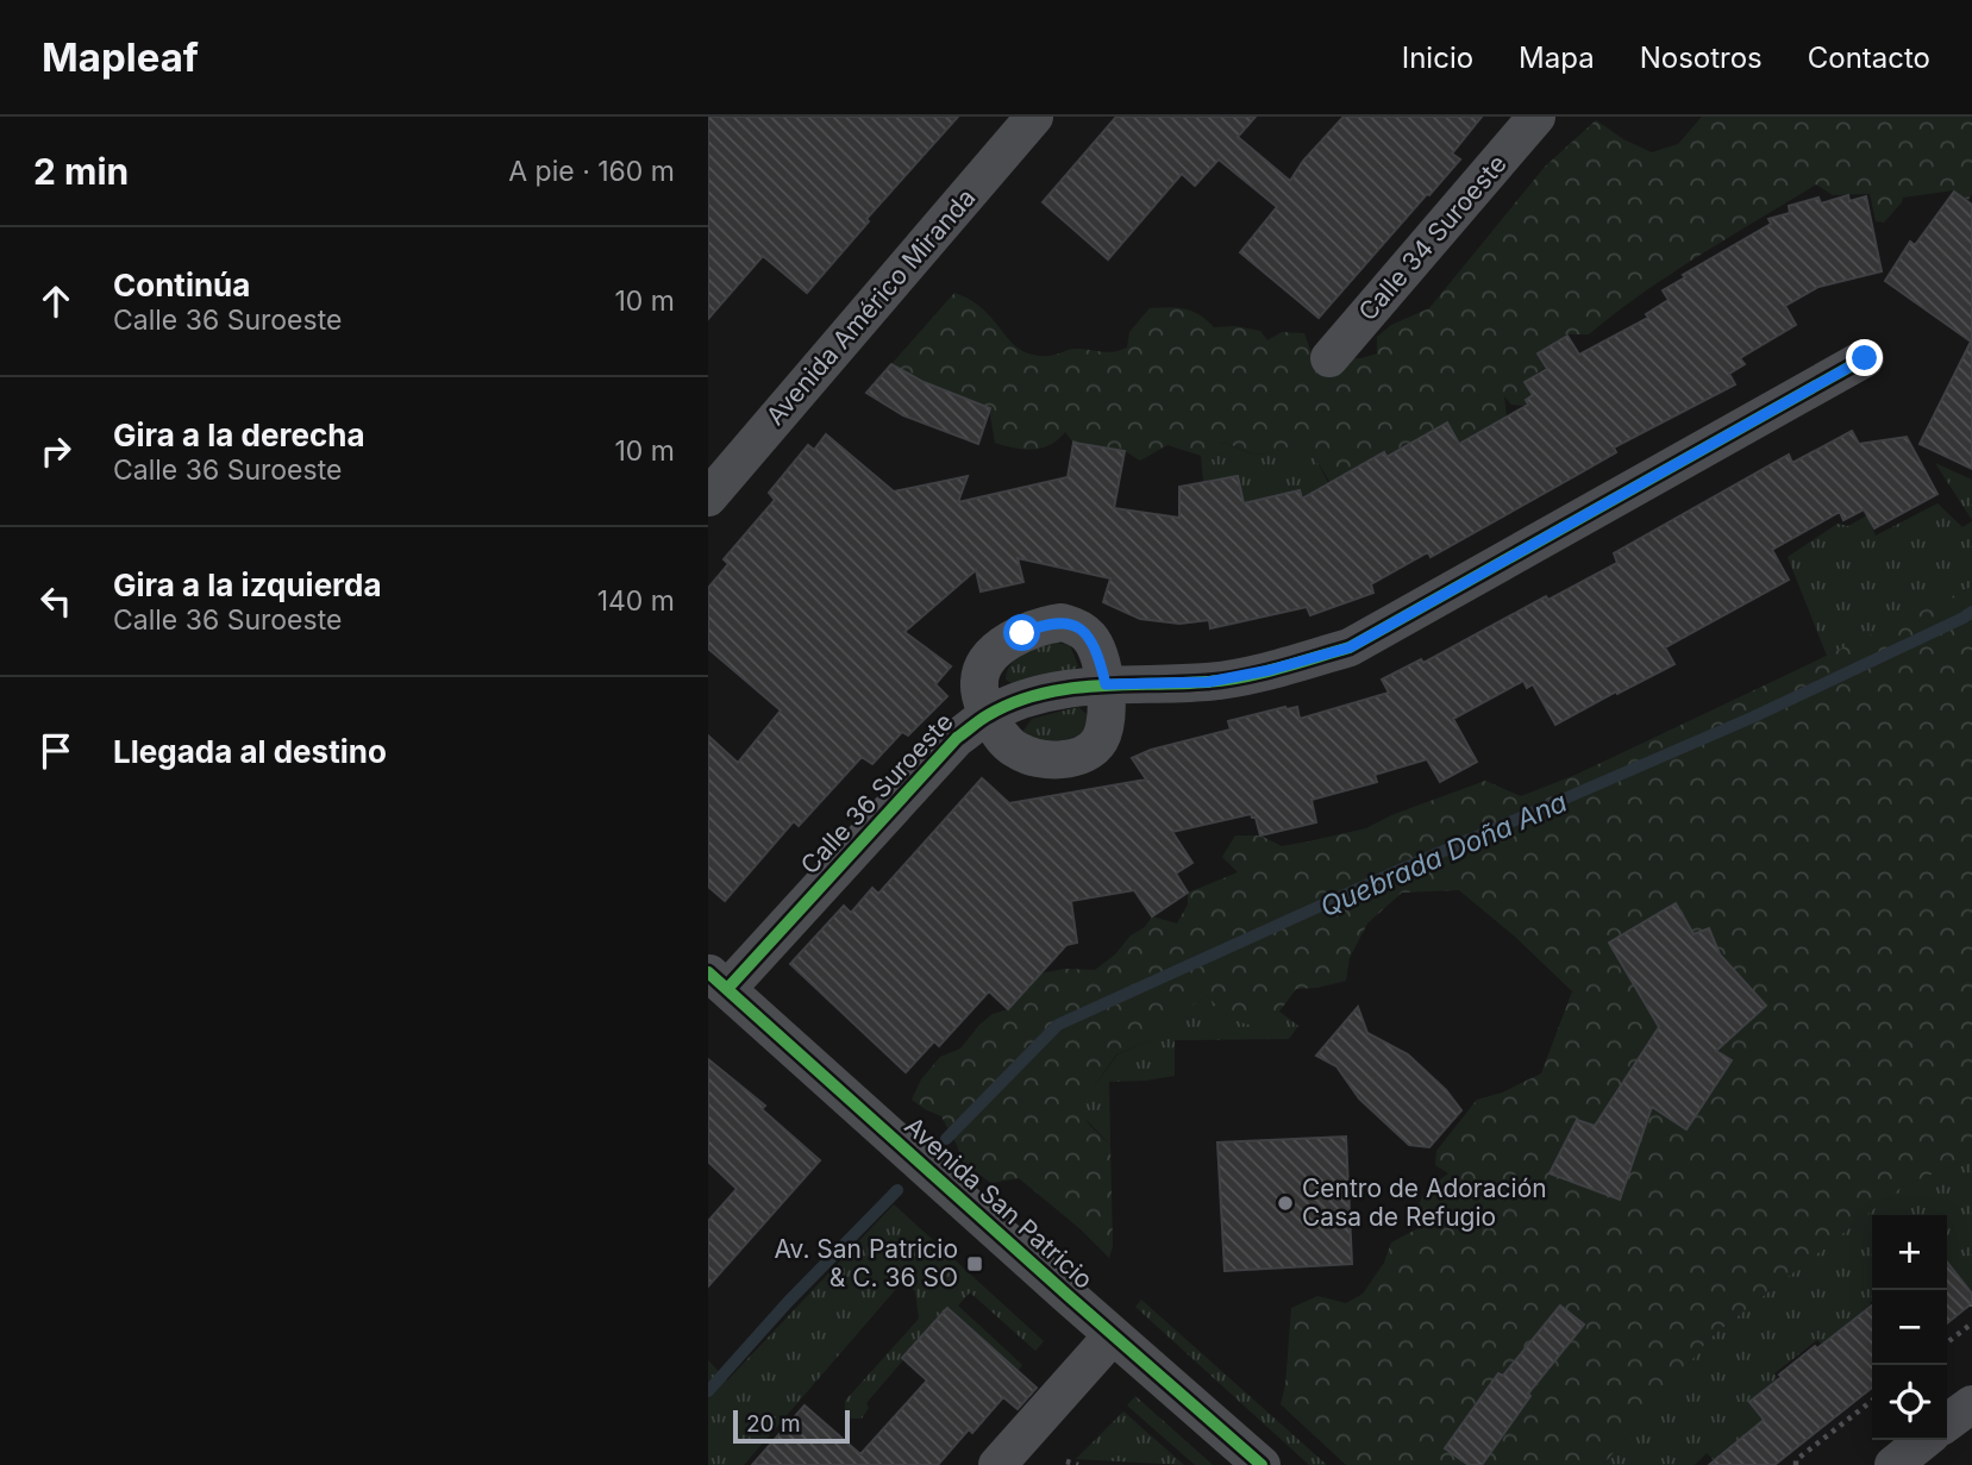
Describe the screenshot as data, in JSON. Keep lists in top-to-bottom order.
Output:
{
  "streets": {
    "street": [
      "Calle 34 Suroeste",
      "Avenida Américo Miranda",
      "Calle 36 Suroeste",
      "Avenida San Patricio"
    ]
  },
  "crossings": [
    ["Calle 36 Suroeste", "Avenida San Patricio"]
  ],
  "water": ["Quebrada Doña Ana"],
  "places": {
    "other": ["Centro de Adoración Casa de Refugio"],
    "transit": ["Av. San Patricio & C. 36 SO"]
  },
  "scale_bar": "20 m",
  "page": {
    "header": "Mapleaf",
    "nav": [
      "Inicio",
      "Mapa",
      "Nosotros",
      "Contacto"
    ],
    "heading": ["2 min", "A pie · 160 m"],
    "list": [
      ["Continúa", "Calle 36 Suroeste", "10 m"],
      ["Gira a la derecha", "Calle 36 Suroeste", "10 m"],
      ["Gira a la izquierda", "Calle 36 Suroeste", "140 m"],
      "Llegada al destino"
    ],
    "map_buttons": ["+", "−"],
    "scale": "20 m"
  }
}
